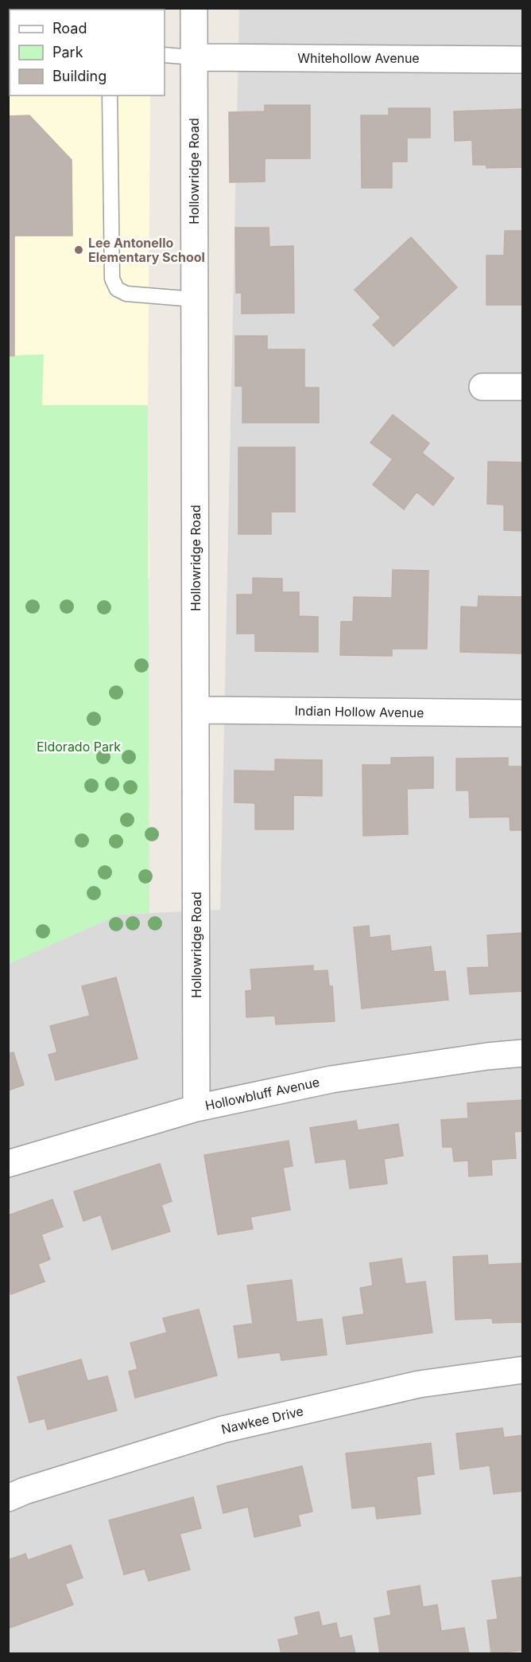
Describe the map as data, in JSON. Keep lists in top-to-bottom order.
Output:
{
  "streets": {
    "street": [
      "Whitehollow Avenue",
      "Hollowridge Road",
      "Indian Hollow Avenue",
      "Hollowbluff Avenue",
      "Nawkee Drive"
    ]
  },
  "crossings": [
    ["Whitehollow Avenue", "Hollowridge Road"],
    ["Hollowridge Road", "Indian Hollow Avenue"],
    ["Hollowridge Road", "Hollowbluff Avenue"]
  ],
  "parks": ["Eldorado Park"],
  "places": ["Lee Antonello Elementary School"],
  "legend": ["Road", "Park", "Building"]
}
